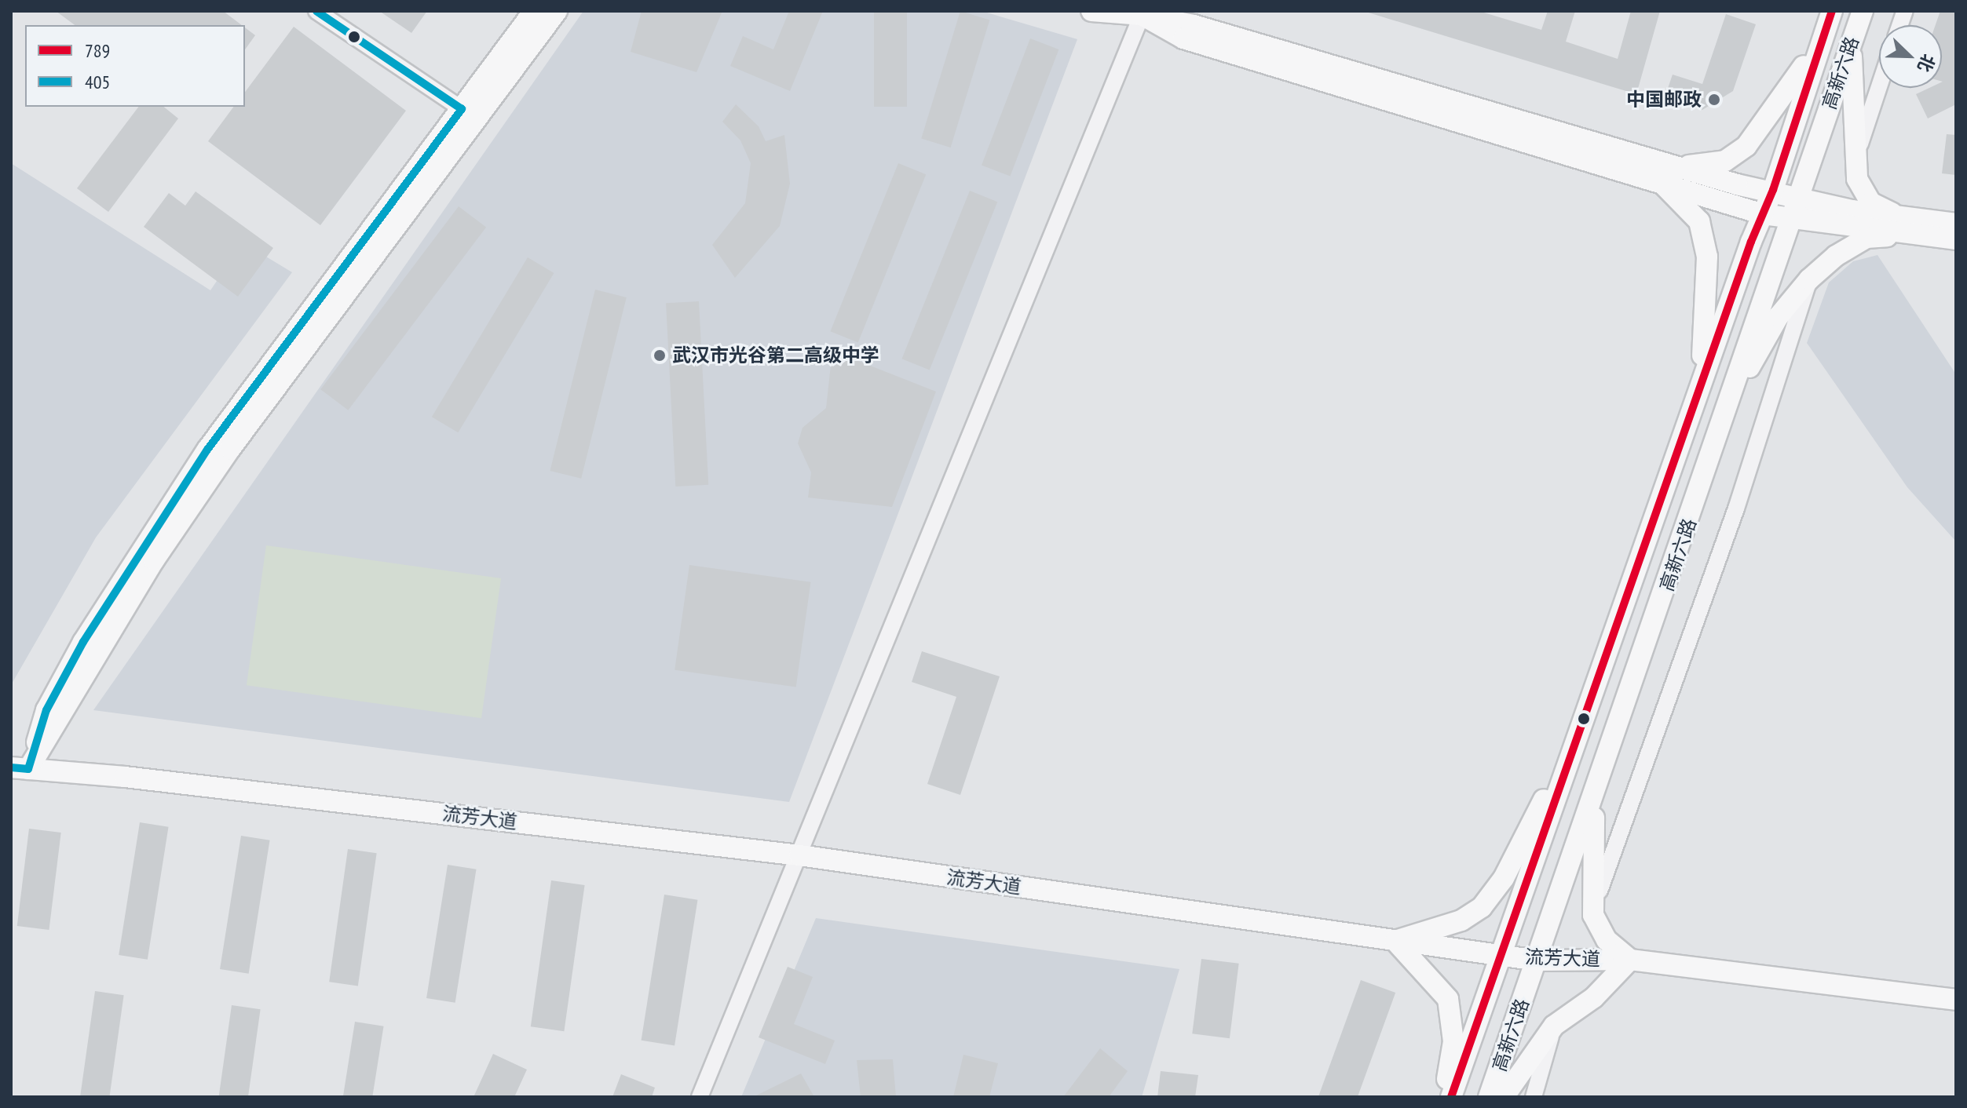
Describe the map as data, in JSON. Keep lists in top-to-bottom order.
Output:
{
  "streets": {
    "main road": ["高新六路", "流芳大道"]
  },
  "crossings": [
    ["高新六路", "流芳大道"]
  ],
  "places": ["中国邮政", "武汉市光谷第二高级中学"],
  "lines": ["transit line 789", "transit line 405"],
  "legend": ["789", "405"],
  "north": "bottom right"
}
